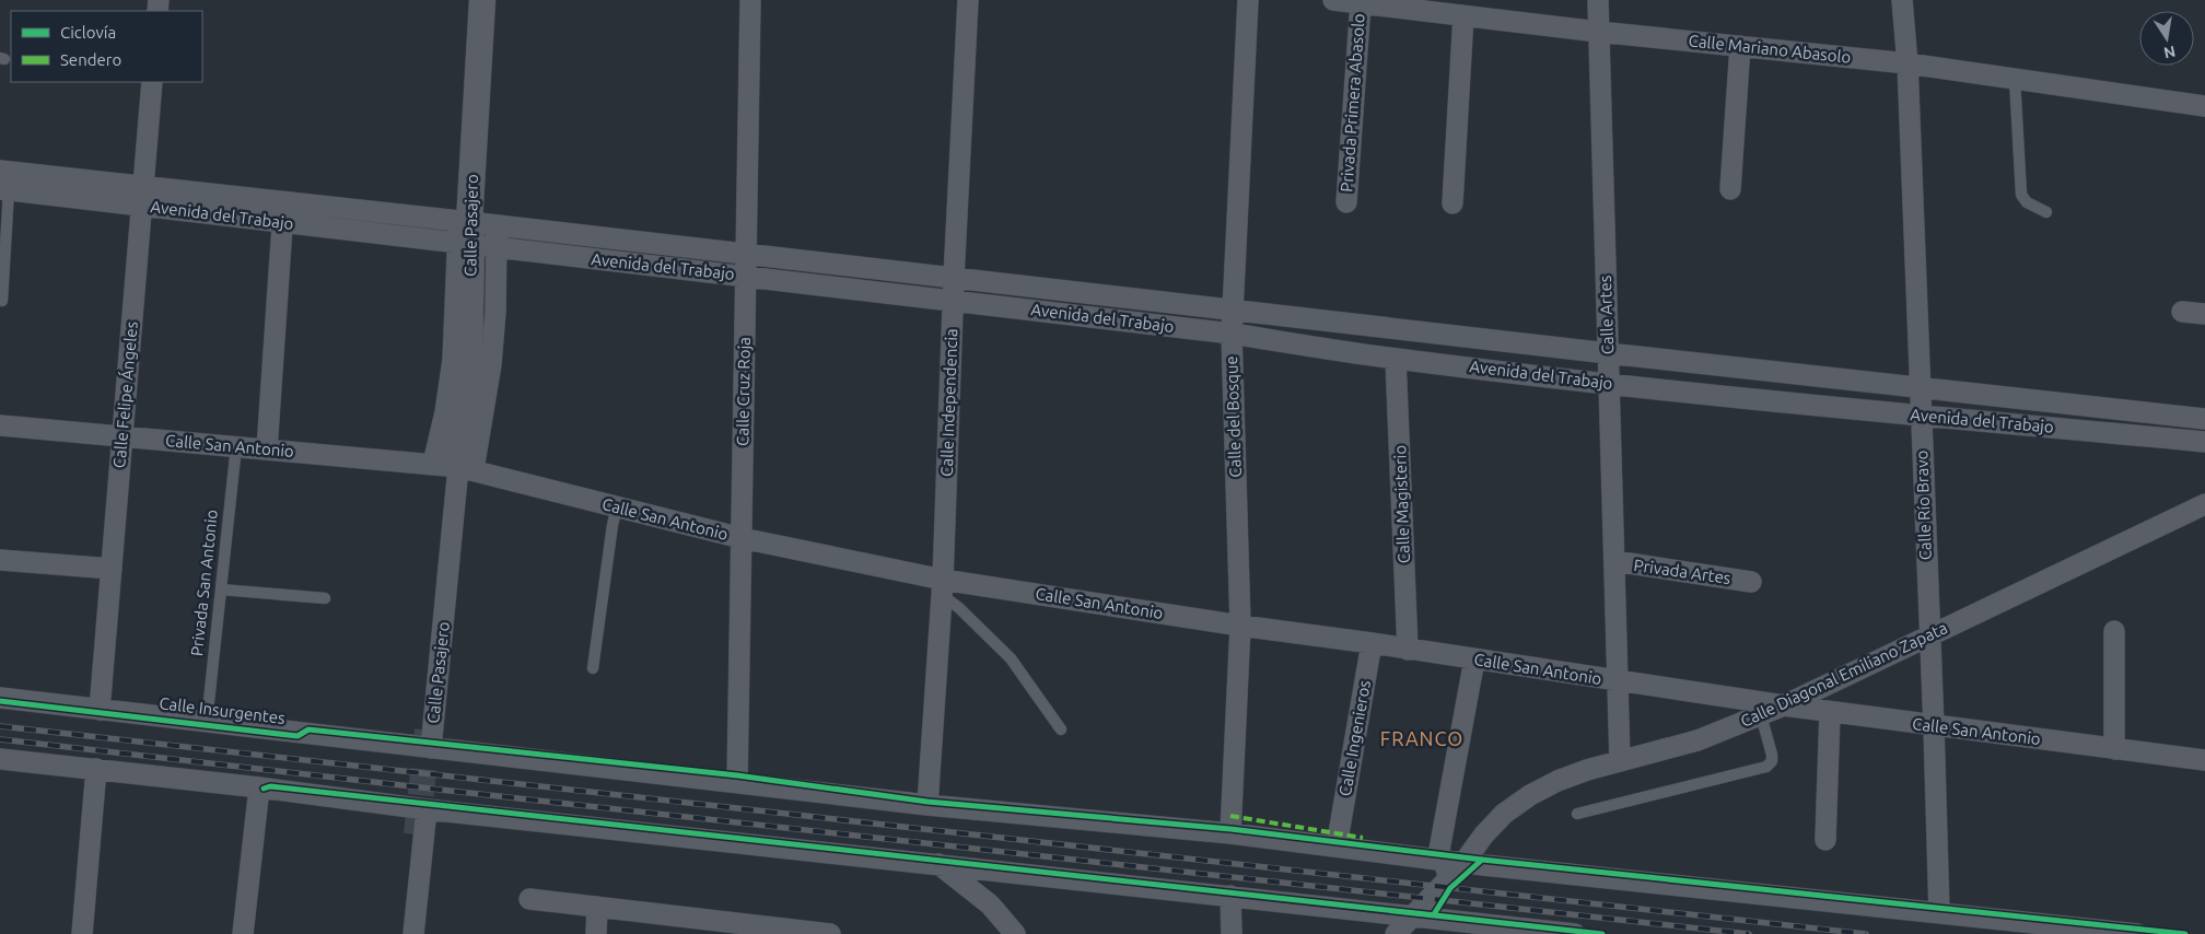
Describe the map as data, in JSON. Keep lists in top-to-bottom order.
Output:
{
  "streets": {
    "street": [
      "Calle Mariano Abasolo",
      "Privada Primera Abasolo",
      "Avenida del Trabajo",
      "Calle Pasajero",
      "Calle Artes",
      "Calle Cruz Roja",
      "Calle Felipe Ángeles",
      "Calle Independencia",
      "Calle del Bosque",
      "Calle San Antonio",
      "Calle Magisterio",
      "Calle Río Bravo",
      "Privada Artes",
      "Calle Diagonal Emiliano Zapata",
      "Calle Insurgentes",
      "Calle Ingenieros"
    ],
    "lane": ["Privada San Antonio"]
  },
  "crossings": [
    ["Calle Mariano Abasolo", "Privada Primera Abasolo"],
    ["Calle Mariano Abasolo", "Calle Artes"],
    ["Calle Mariano Abasolo", "Calle Río Bravo"],
    ["Avenida del Trabajo", "Calle Pasajero"],
    ["Avenida del Trabajo", "Calle Artes"],
    ["Avenida del Trabajo", "Calle Cruz Roja"],
    ["Avenida del Trabajo", "Calle Felipe Ángeles"],
    ["Avenida del Trabajo", "Calle Independencia"],
    ["Avenida del Trabajo", "Calle del Bosque"],
    ["Avenida del Trabajo", "Calle Magisterio"],
    ["Avenida del Trabajo", "Calle Río Bravo"],
    ["Calle Pasajero", "Calle San Antonio"],
    ["Calle Pasajero", "Calle Insurgentes"],
    ["Calle Artes", "Calle San Antonio"],
    ["Calle Artes", "Privada Artes"],
    ["Calle Artes", "Calle Diagonal Emiliano Zapata"],
    ["Calle Cruz Roja", "Calle San Antonio"],
    ["Calle Cruz Roja", "Calle Insurgentes"],
    ["Calle Felipe Ángeles", "Calle San Antonio"],
    ["Calle Felipe Ángeles", "Calle Insurgentes"],
    ["Calle Independencia", "Calle San Antonio"],
    ["Calle Independencia", "Calle Insurgentes"],
    ["Calle del Bosque", "Calle San Antonio"],
    ["Calle del Bosque", "Calle Insurgentes"],
    ["Calle San Antonio", "Calle Magisterio"],
    ["Calle San Antonio", "Calle Río Bravo"],
    ["Calle San Antonio", "Privada San Antonio"],
    ["Calle San Antonio", "Calle Diagonal Emiliano Zapata"],
    ["Calle San Antonio", "Calle Ingenieros"],
    ["Calle Río Bravo", "Calle Diagonal Emiliano Zapata"],
    ["Calle Río Bravo", "Calle Insurgentes"],
    ["Privada San Antonio", "Calle Insurgentes"],
    ["Calle Diagonal Emiliano Zapata", "Calle Insurgentes"]
  ],
  "districts": ["FRANCO"],
  "legend": ["Ciclovía", "Sendero"],
  "north": "bottom"
}
